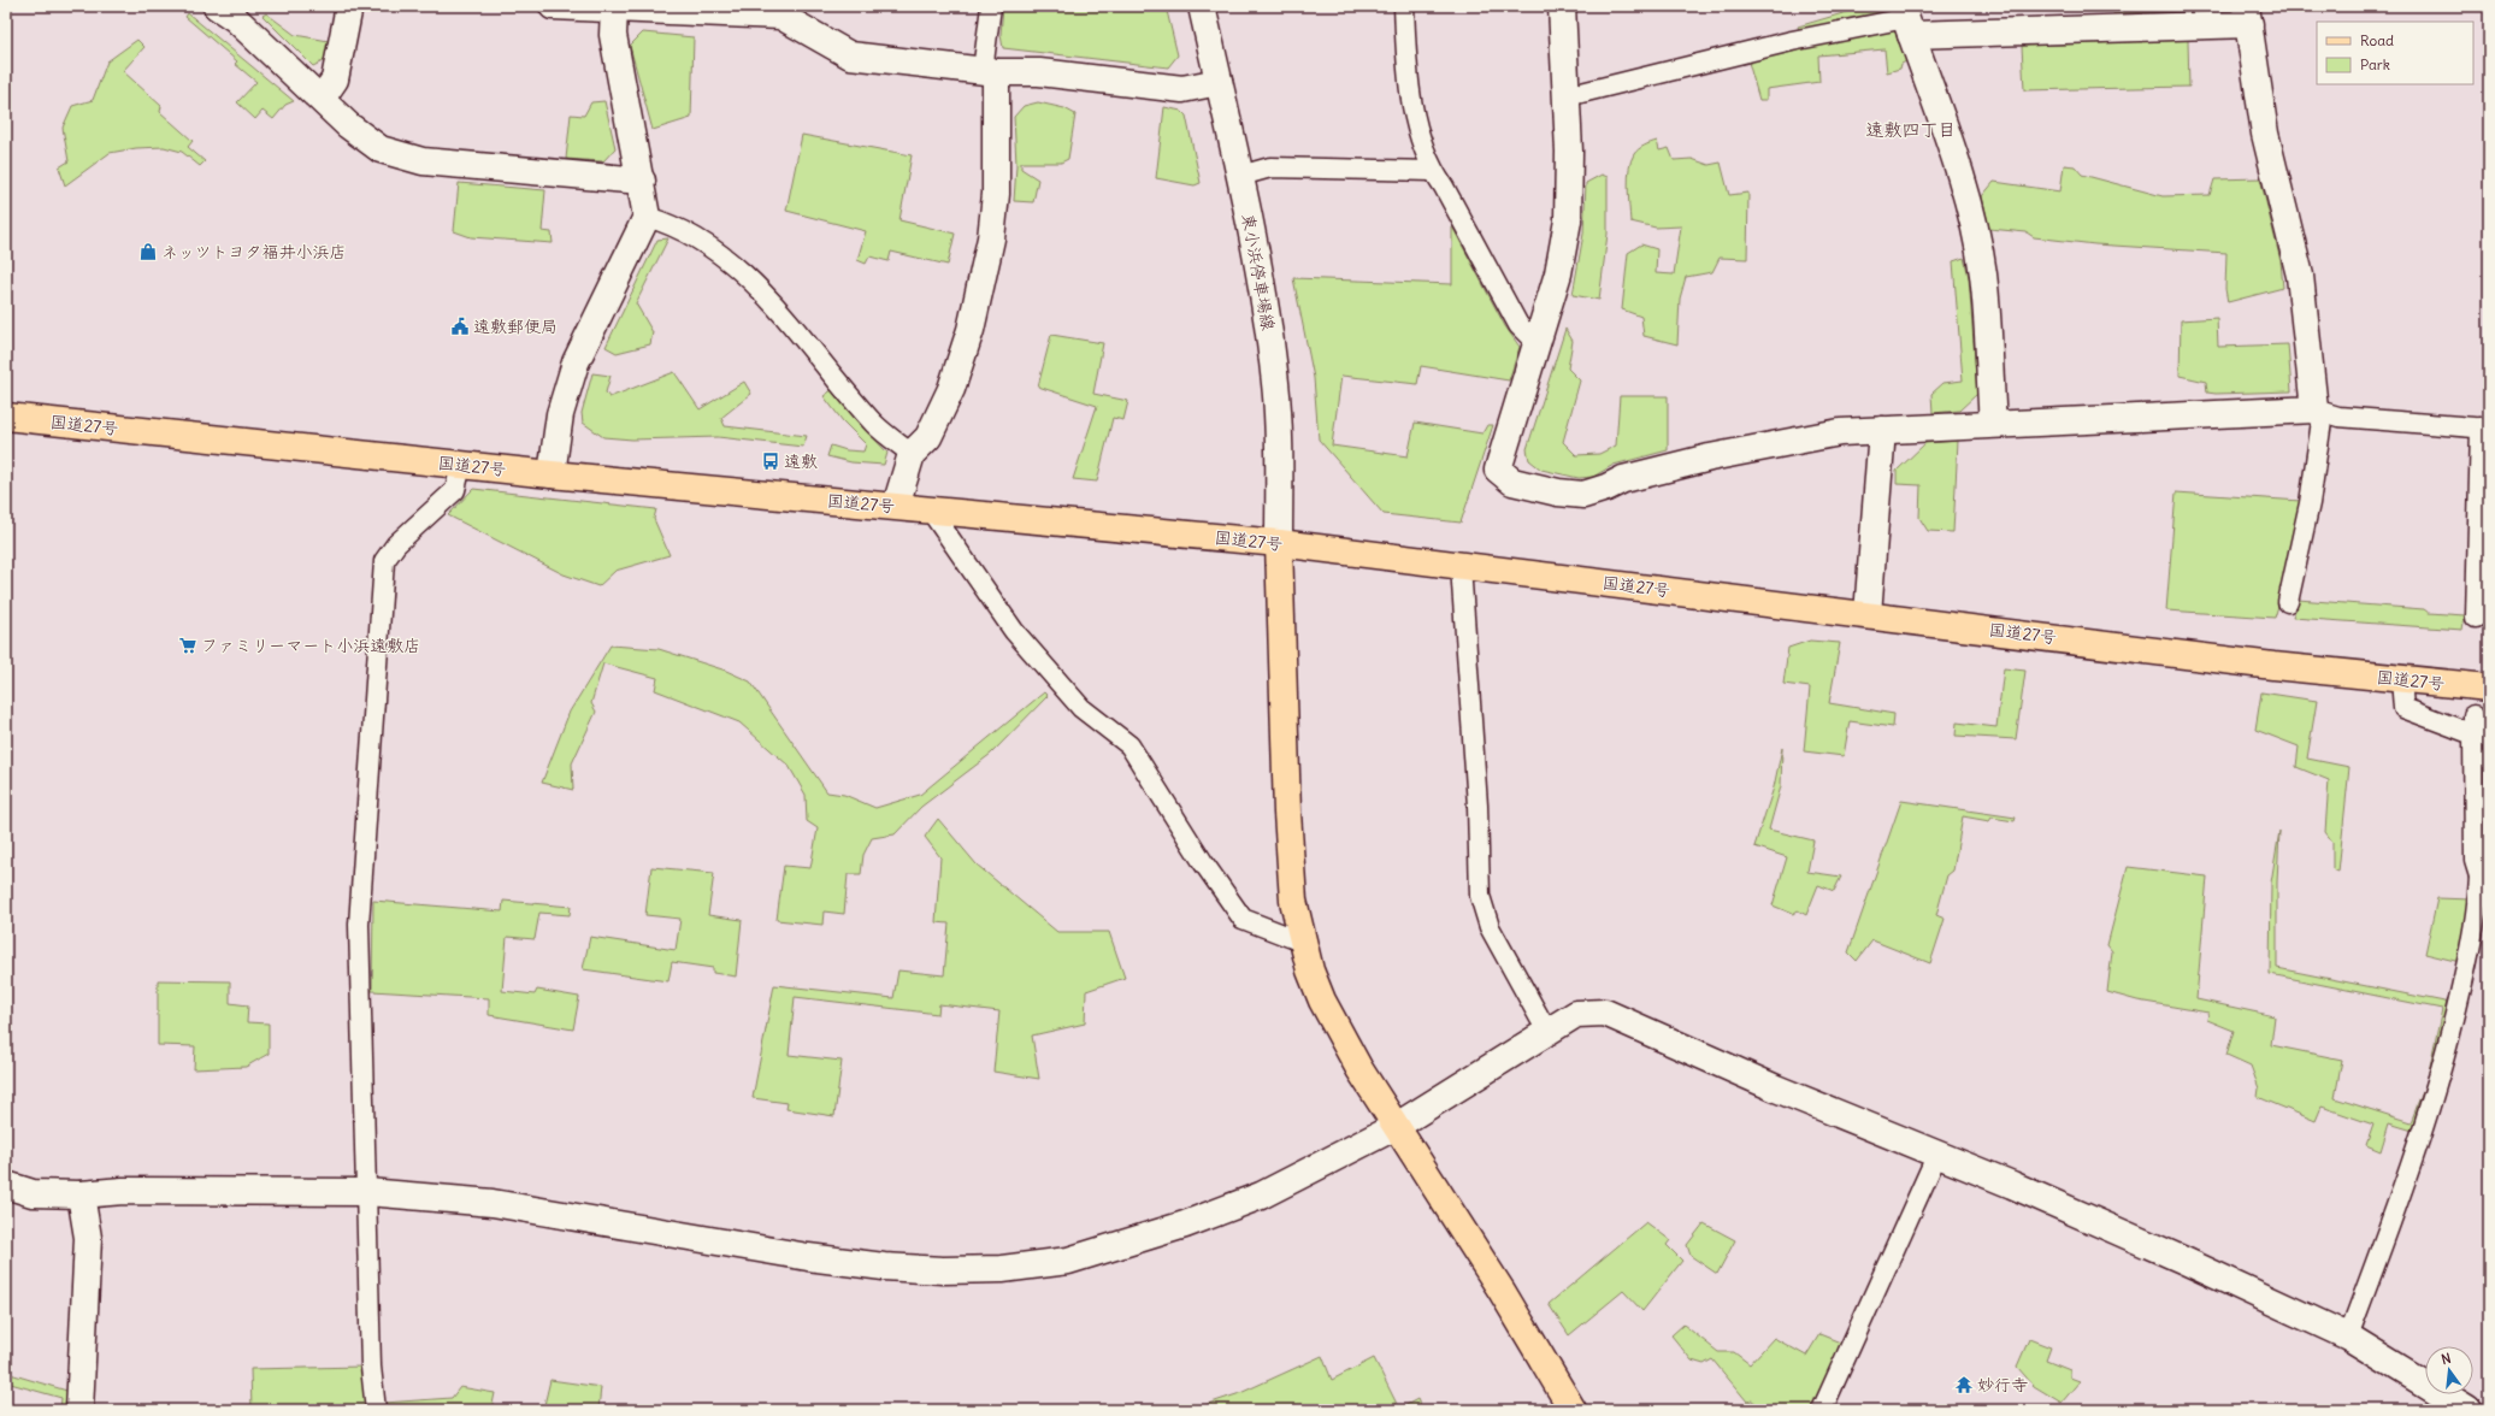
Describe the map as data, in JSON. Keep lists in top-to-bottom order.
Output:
{
  "streets": {
    "main road": ["国道27号"],
    "street": ["東小浜停車場線"]
  },
  "crossings": [
    ["東小浜停車場線", "国道27号"]
  ],
  "districts": ["遠敷四丁目"],
  "places": {
    "shop": ["ネッツトヨタ福井小浜店"],
    "public building": ["遠敷郵便局"],
    "bus stop": ["遠敷"],
    "supermarket": ["ファミリーマート小浜遠敷店"],
    "temple": ["妙行寺"]
  },
  "legend": ["Road", "Park"],
  "north": "top"
}
